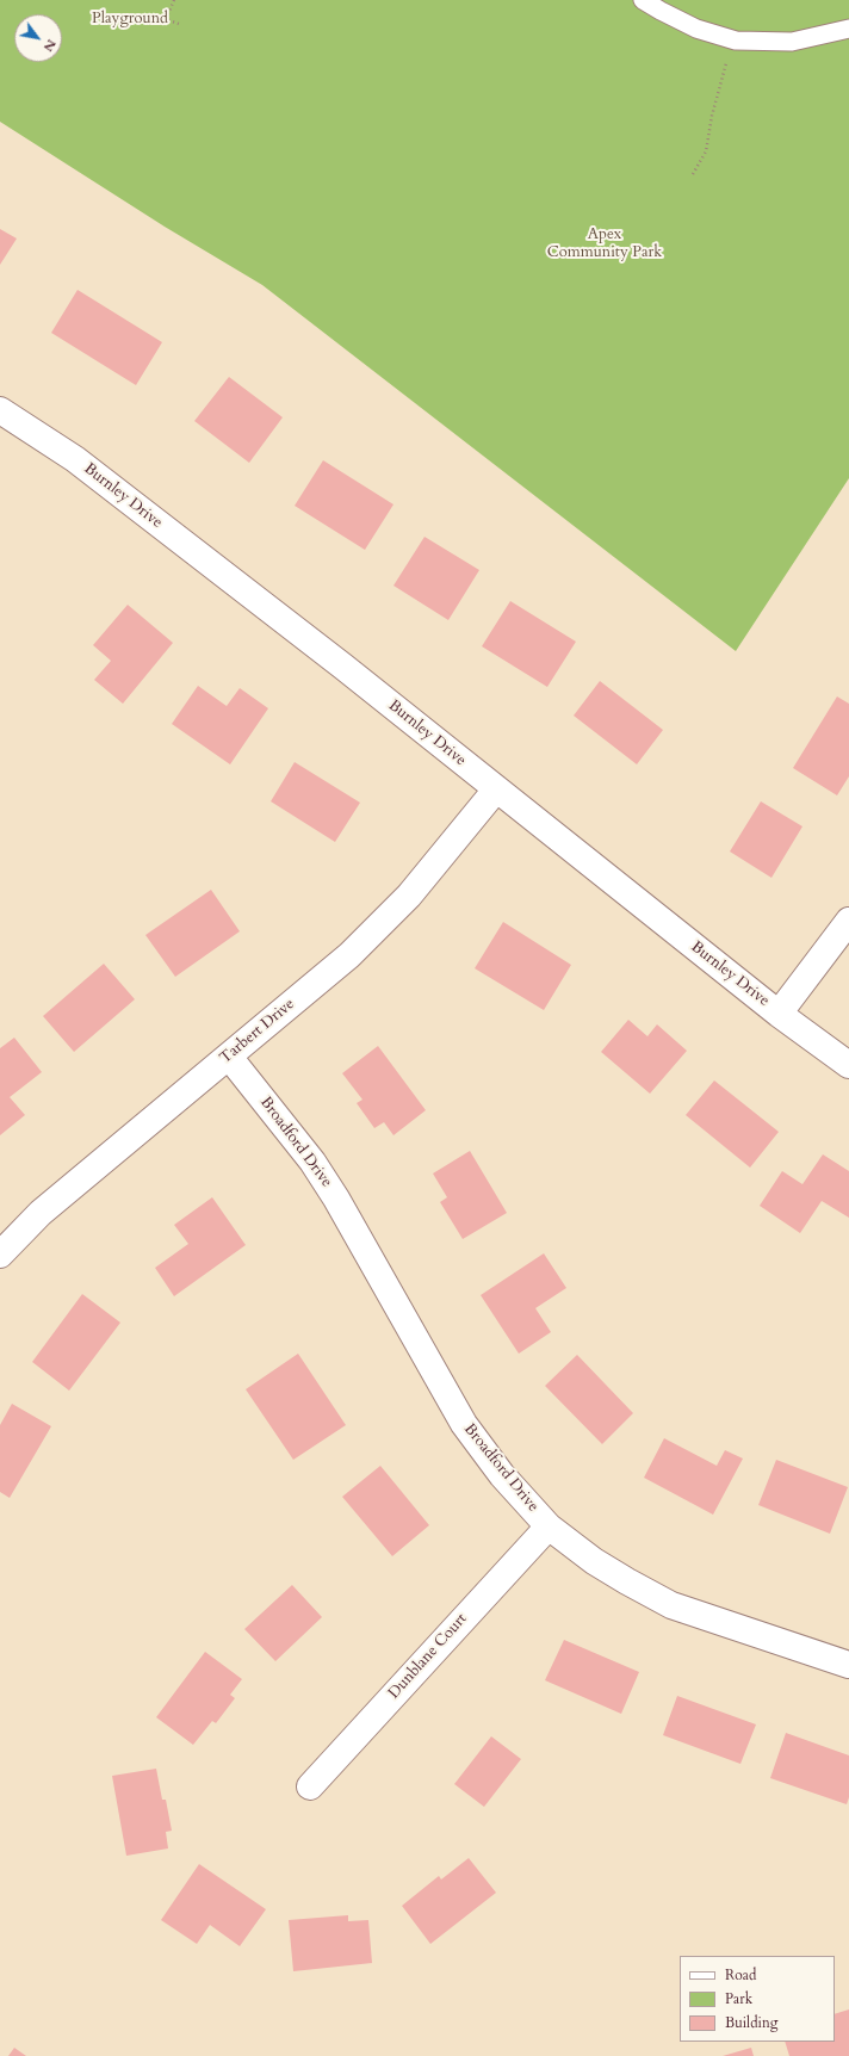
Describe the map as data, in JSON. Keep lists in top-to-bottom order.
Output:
{
  "streets": {
    "street": [
      "Burnley Drive",
      "Tarbert Drive",
      "Broadford Drive",
      "Dunblane Court"
    ]
  },
  "crossings": [
    ["Burnley Drive", "Tarbert Drive"],
    ["Tarbert Drive", "Broadford Drive"],
    ["Broadford Drive", "Dunblane Court"]
  ],
  "parks": ["Playground", "Apex Community Park"],
  "legend": ["Road", "Park", "Building"],
  "north": "bottom right"
}
